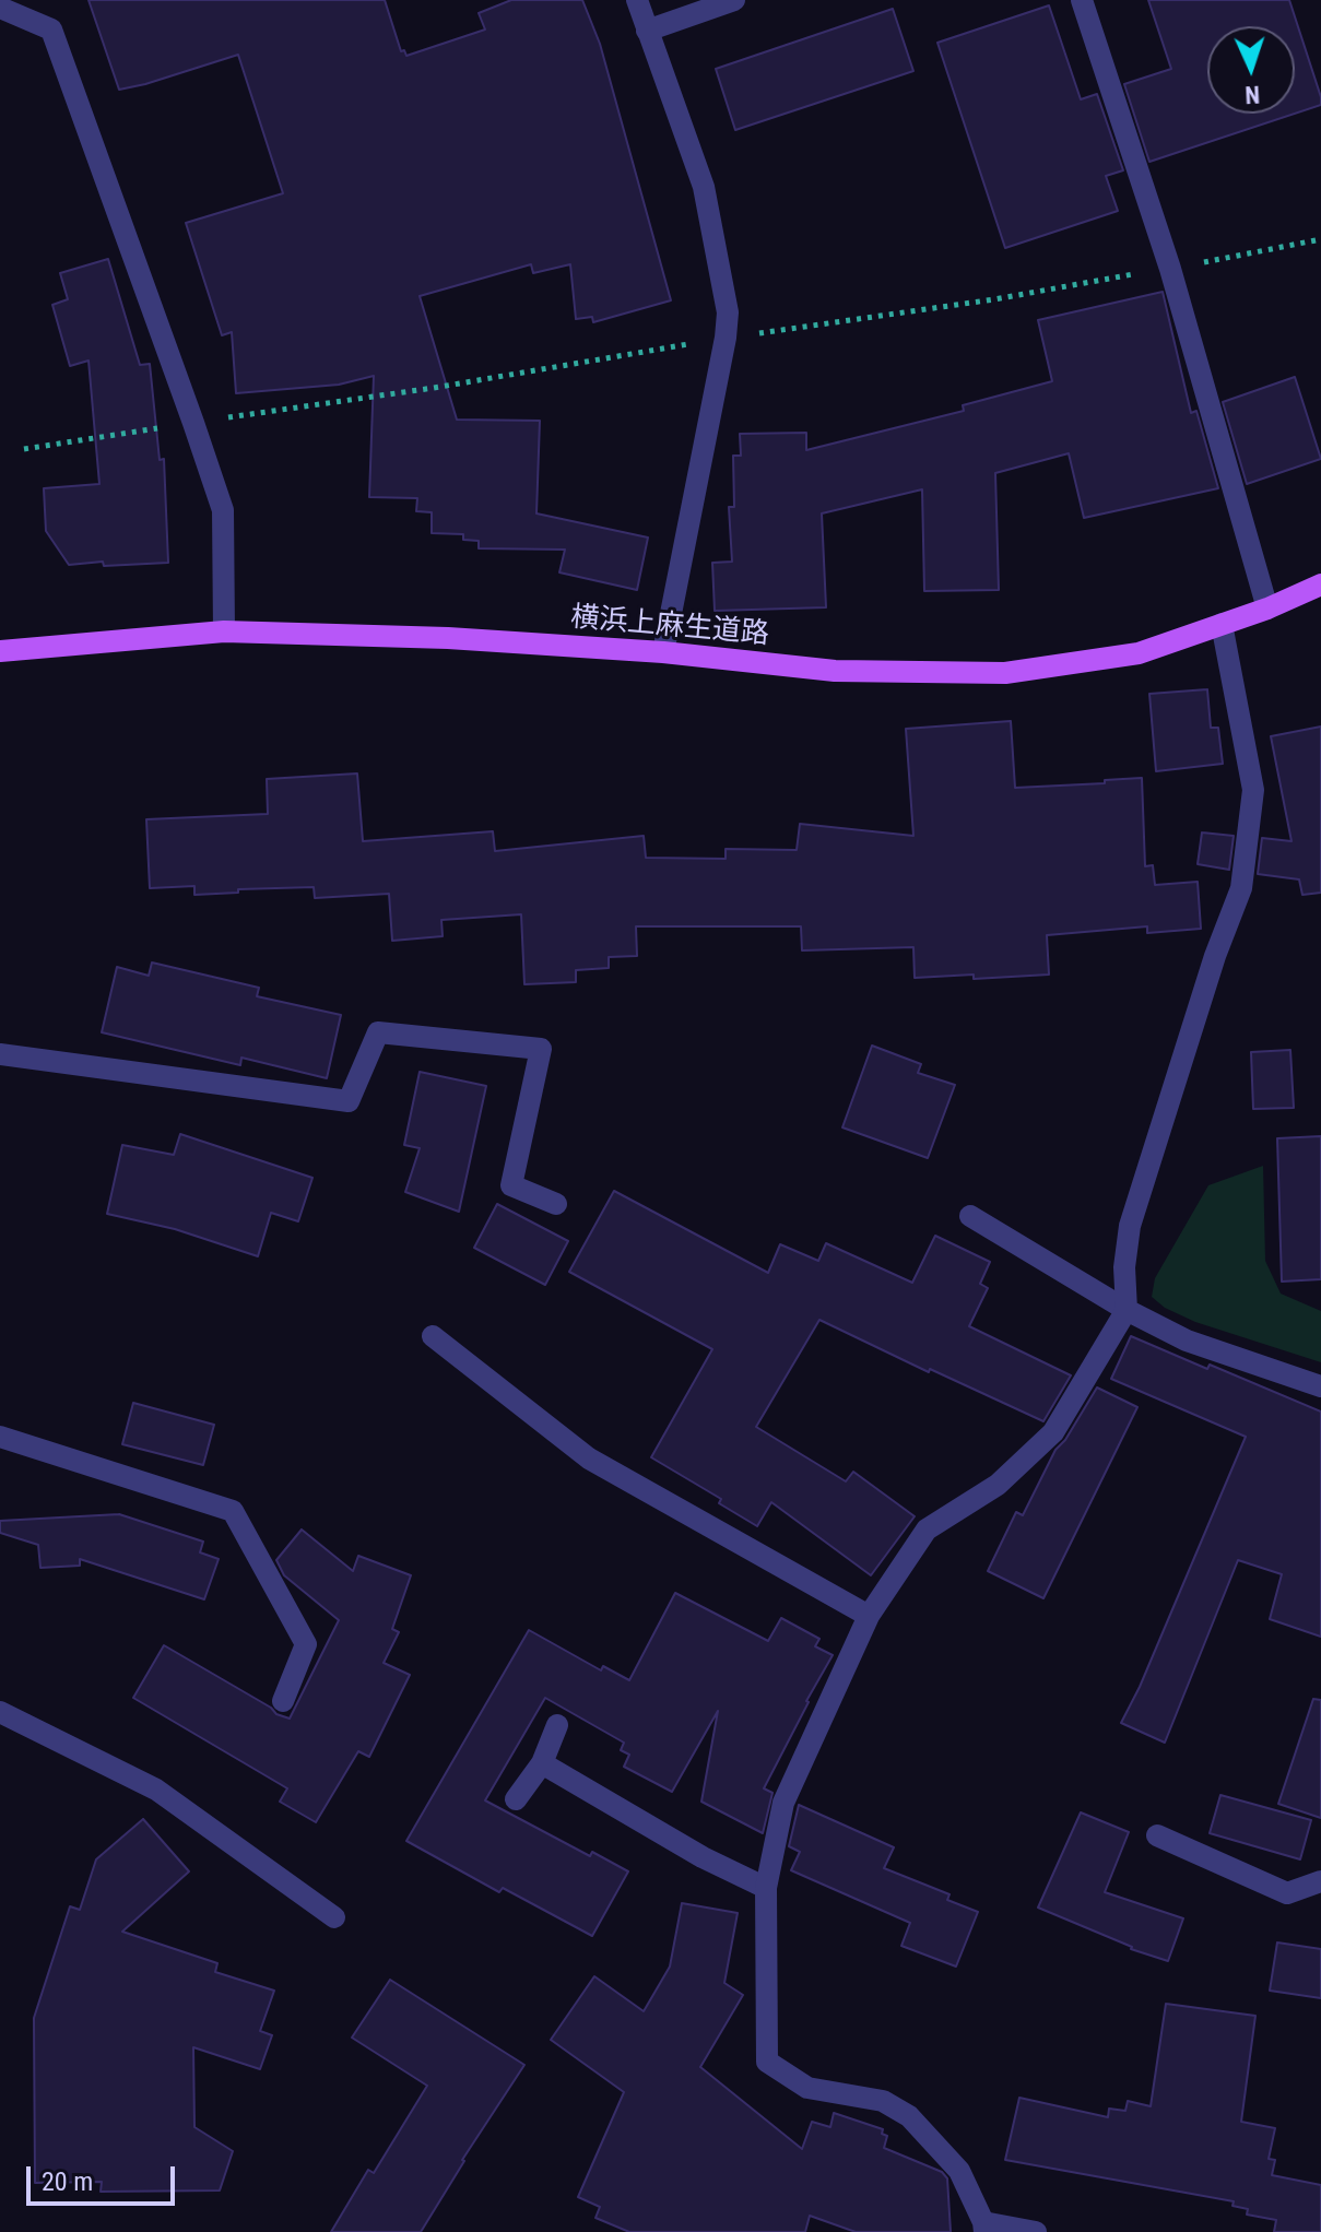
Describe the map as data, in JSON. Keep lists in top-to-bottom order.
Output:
{
  "streets": {
    "main road": ["横浜上麻生道路"]
  },
  "scale_bar": "20 m",
  "north": "bottom"
}
